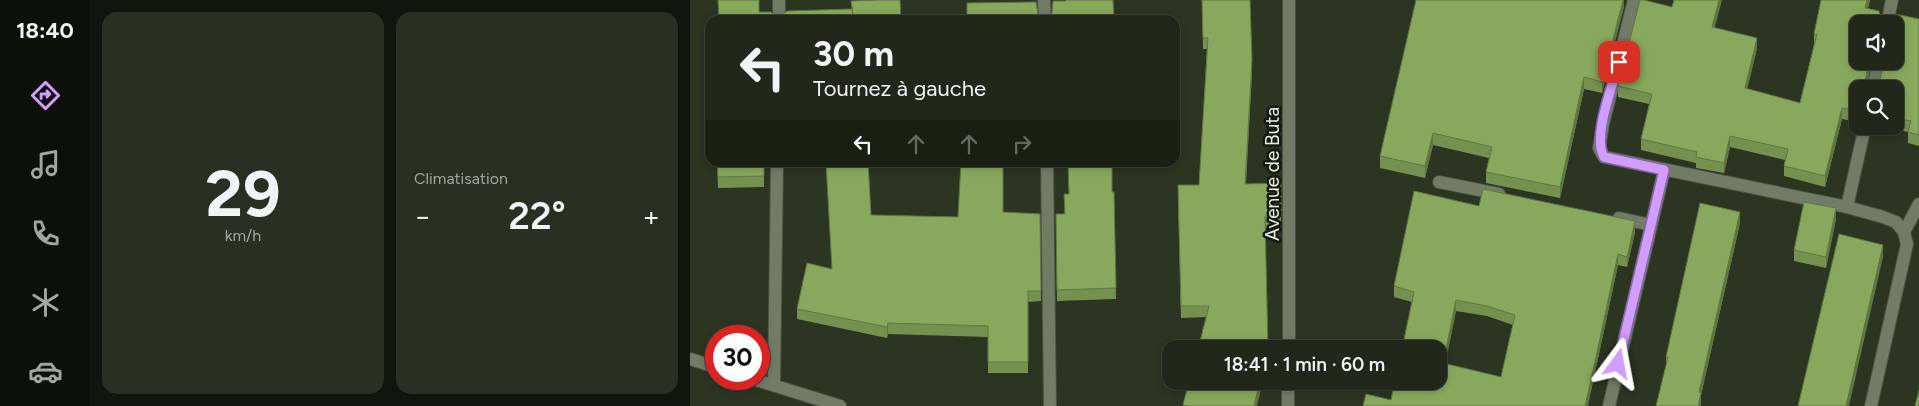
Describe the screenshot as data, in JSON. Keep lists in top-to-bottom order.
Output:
{
  "streets": {
    "street": ["Avenue de Buta"]
  },
  "page": {
    "tabs": "18:40",
    "tile": [
      ["29", "km/h"],
      "Climatisation"
    ],
    "turn": ["30 m", "Tournez à gauche"],
    "heat": ["−", "22°", "+"],
    "limit": "30",
    "trip": "18:41 · 1 min · 60 m"
  }
}
